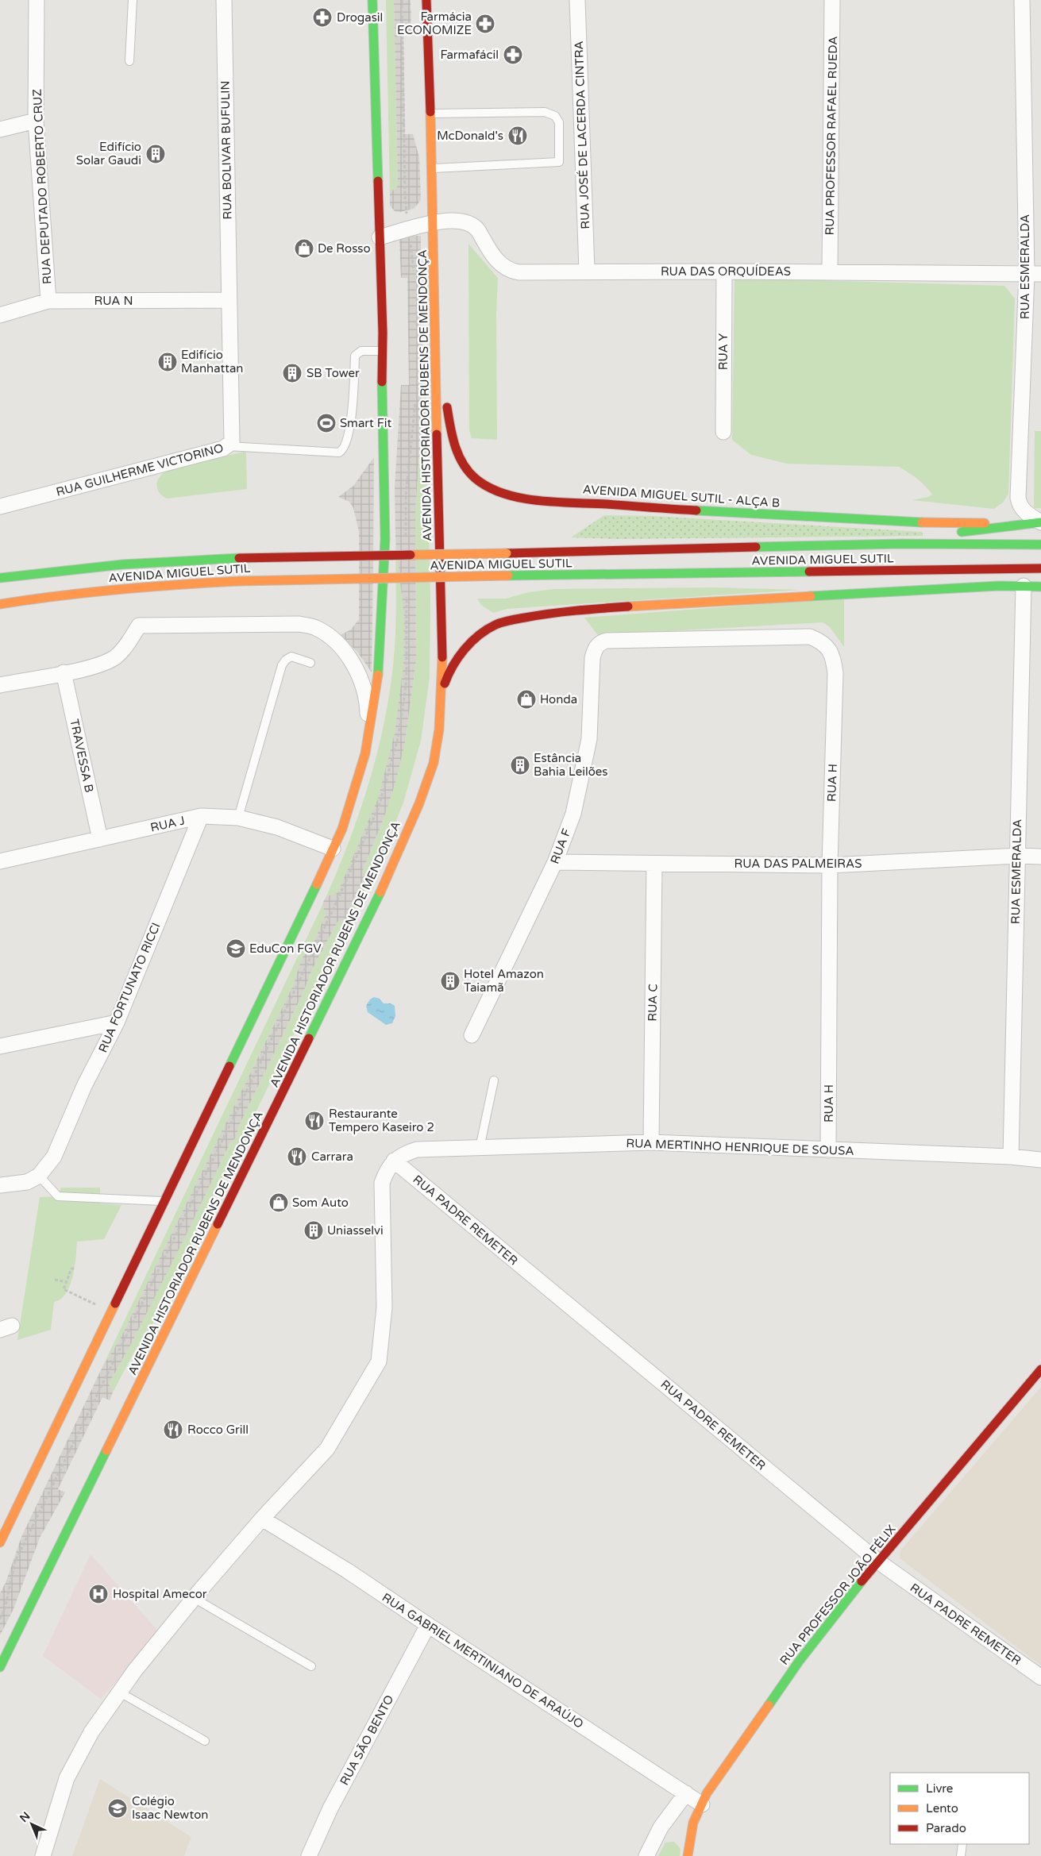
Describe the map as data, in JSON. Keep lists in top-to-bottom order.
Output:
{
  "streets": {
    "main road": [
      "AVENIDA HISTORIADOR RUBENS DE MENDONÇA",
      "AVENIDA MIGUEL SUTIL - ALÇA B",
      "AVENIDA MIGUEL SUTIL",
      "RUA PROFESSOR JOÃO FÉLIX"
    ],
    "street": [
      "RUA JOSÉ DE LACERDA CINTRA",
      "RUA PROFESSOR RAFAEL RUEDA",
      "RUA BOLIVAR BUFULIN",
      "RUA DEPUTADO ROBERTO CRUZ",
      "RUA ESMERALDA",
      "RUA DAS ORQUÍDEAS",
      "RUA N",
      "RUA Y",
      "RUA GUILHERME VICTORINO",
      "TRAVESSA B",
      "RUA H",
      "RUA J",
      "RUA F",
      "RUA DAS PALMEIRAS",
      "RUA FORTUNATO RICCI",
      "RUA C",
      "RUA MERTINHO HENRIQUE DE SOUSA",
      "RUA PADRE REMETER",
      "RUA GABRIEL MERTINIANO DE ARAÚJO",
      "RUA SÃO BENTO"
    ]
  },
  "crossings": [
    ["RUA JOSÉ DE LACERDA CINTRA", "RUA DAS ORQUÍDEAS"],
    ["RUA PROFESSOR RAFAEL RUEDA", "RUA DAS ORQUÍDEAS"],
    ["RUA BOLIVAR BUFULIN", "RUA N"],
    ["RUA BOLIVAR BUFULIN", "RUA GUILHERME VICTORINO"],
    ["RUA DEPUTADO ROBERTO CRUZ", "RUA N"],
    ["RUA ESMERALDA", "RUA DAS ORQUÍDEAS"],
    ["RUA ESMERALDA", "AVENIDA MIGUEL SUTIL - ALÇA B"],
    ["RUA ESMERALDA", "RUA DAS PALMEIRAS"],
    ["RUA ESMERALDA", "RUA MERTINHO HENRIQUE DE SOUSA"],
    ["RUA DAS ORQUÍDEAS", "RUA Y"],
    ["RUA DAS ORQUÍDEAS", "AVENIDA HISTORIADOR RUBENS DE MENDONÇA"],
    ["RUA N", "RUA GUILHERME VICTORINO"],
    ["AVENIDA HISTORIADOR RUBENS DE MENDONÇA", "AVENIDA MIGUEL SUTIL - ALÇA B"],
    ["TRAVESSA B", "RUA J"],
    ["RUA H", "RUA F"],
    ["RUA H", "RUA DAS PALMEIRAS"],
    ["RUA H", "RUA MERTINHO HENRIQUE DE SOUSA"],
    ["RUA J", "RUA FORTUNATO RICCI"],
    ["RUA F", "RUA DAS PALMEIRAS"],
    ["RUA DAS PALMEIRAS", "RUA C"],
    ["RUA C", "RUA MERTINHO HENRIQUE DE SOUSA"],
    ["RUA MERTINHO HENRIQUE DE SOUSA", "RUA PADRE REMETER"],
    ["RUA PADRE REMETER", "RUA PROFESSOR JOÃO FÉLIX"],
    ["RUA PROFESSOR JOÃO FÉLIX", "RUA GABRIEL MERTINIANO DE ARAÚJO"],
    ["RUA GABRIEL MERTINIANO DE ARAÚJO", "RUA SÃO BENTO"]
  ],
  "places": {
    "pharmacy": ["Drogasil", "Farmácia ECONOMIZE", "Farmafácil"],
    "restaurant": [
      "McDonald's",
      "Restaurante Tempero Kaseiro 2",
      "Carrara",
      "Rocco Grill"
    ],
    "building": [
      "Edifício Solar Gaudi",
      "Edifício Manhattan",
      "SB Tower",
      "Estância Bahia Leilões",
      "Hotel Amazon Taiamã",
      "Uniasselvi"
    ],
    "shop": ["De Rosso", "Honda", "Som Auto"],
    "sports": ["Smart Fit"],
    "school or university": ["EduCon FGV", "Colégio Isaac Newton"],
    "hospital": ["Hospital Amecor"]
  },
  "legend": ["Livre", "Lento", "Parado"],
  "north": "top left"
}
